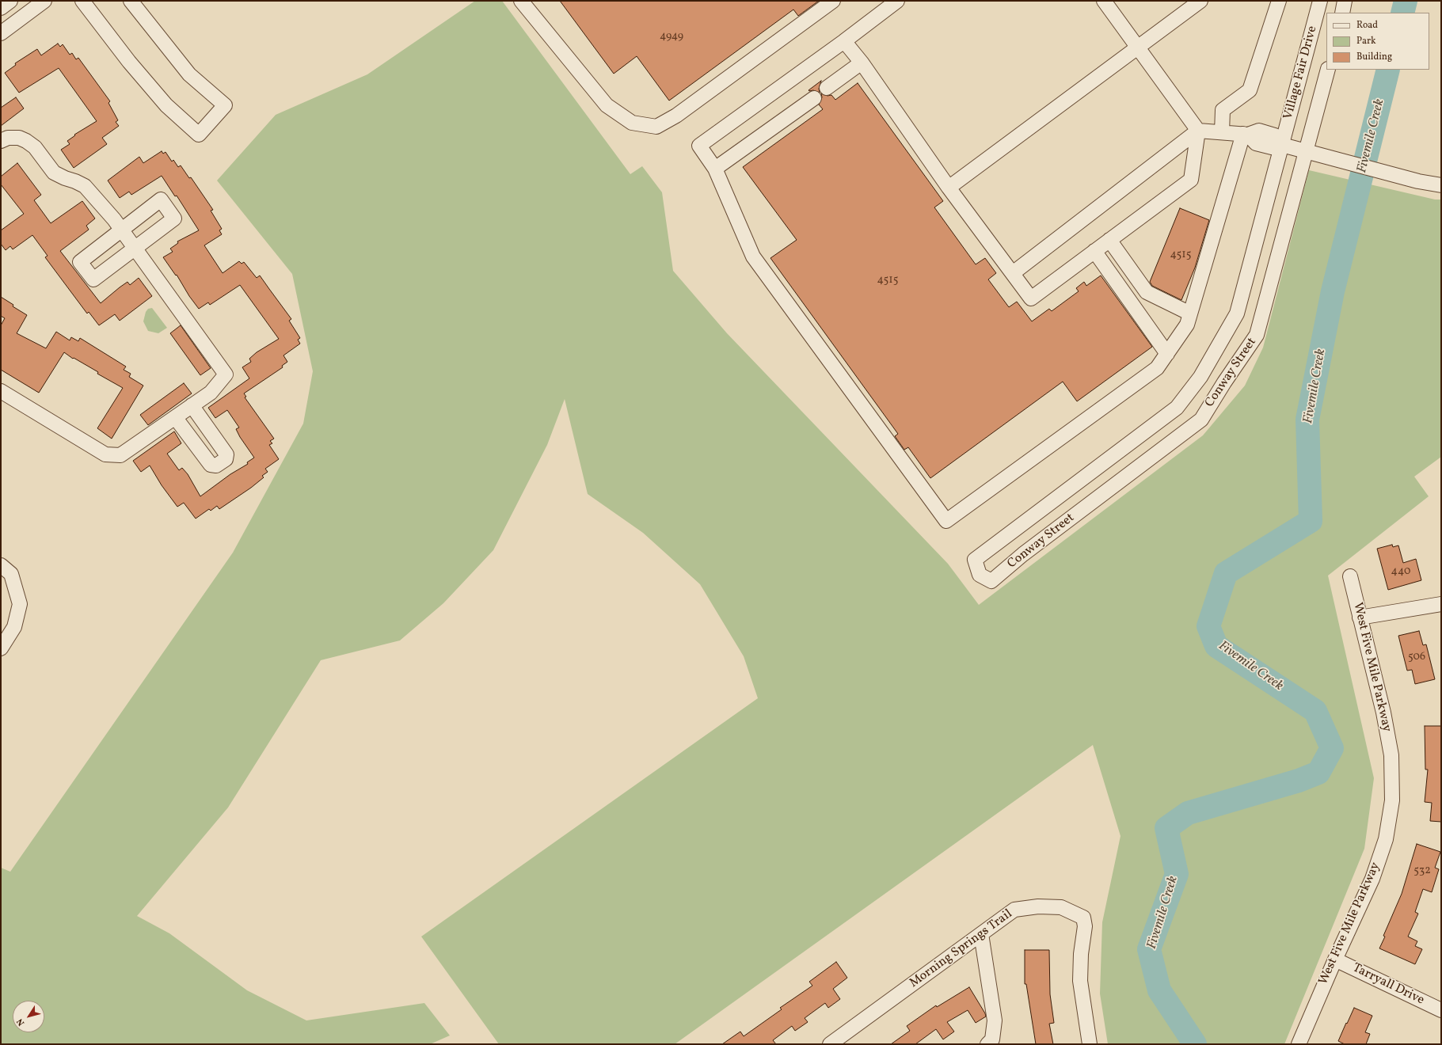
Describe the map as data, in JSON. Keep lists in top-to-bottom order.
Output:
{
  "streets": {
    "street": [
      "Village Fair Drive",
      "Conway Street",
      "West Five Mile Parkway",
      "Morning Springs Trail",
      "Tarryall Drive"
    ]
  },
  "crossings": [
    ["Village Fair Drive", "Conway Street"],
    ["West Five Mile Parkway", "Tarryall Drive"]
  ],
  "water": ["Fivemile Creek"],
  "house_numbers": [
    "4949",
    "4515",
    "4515",
    "440",
    "506",
    "532"
  ],
  "legend": ["Road", "Park", "Building"],
  "north": "bottom left"
}
